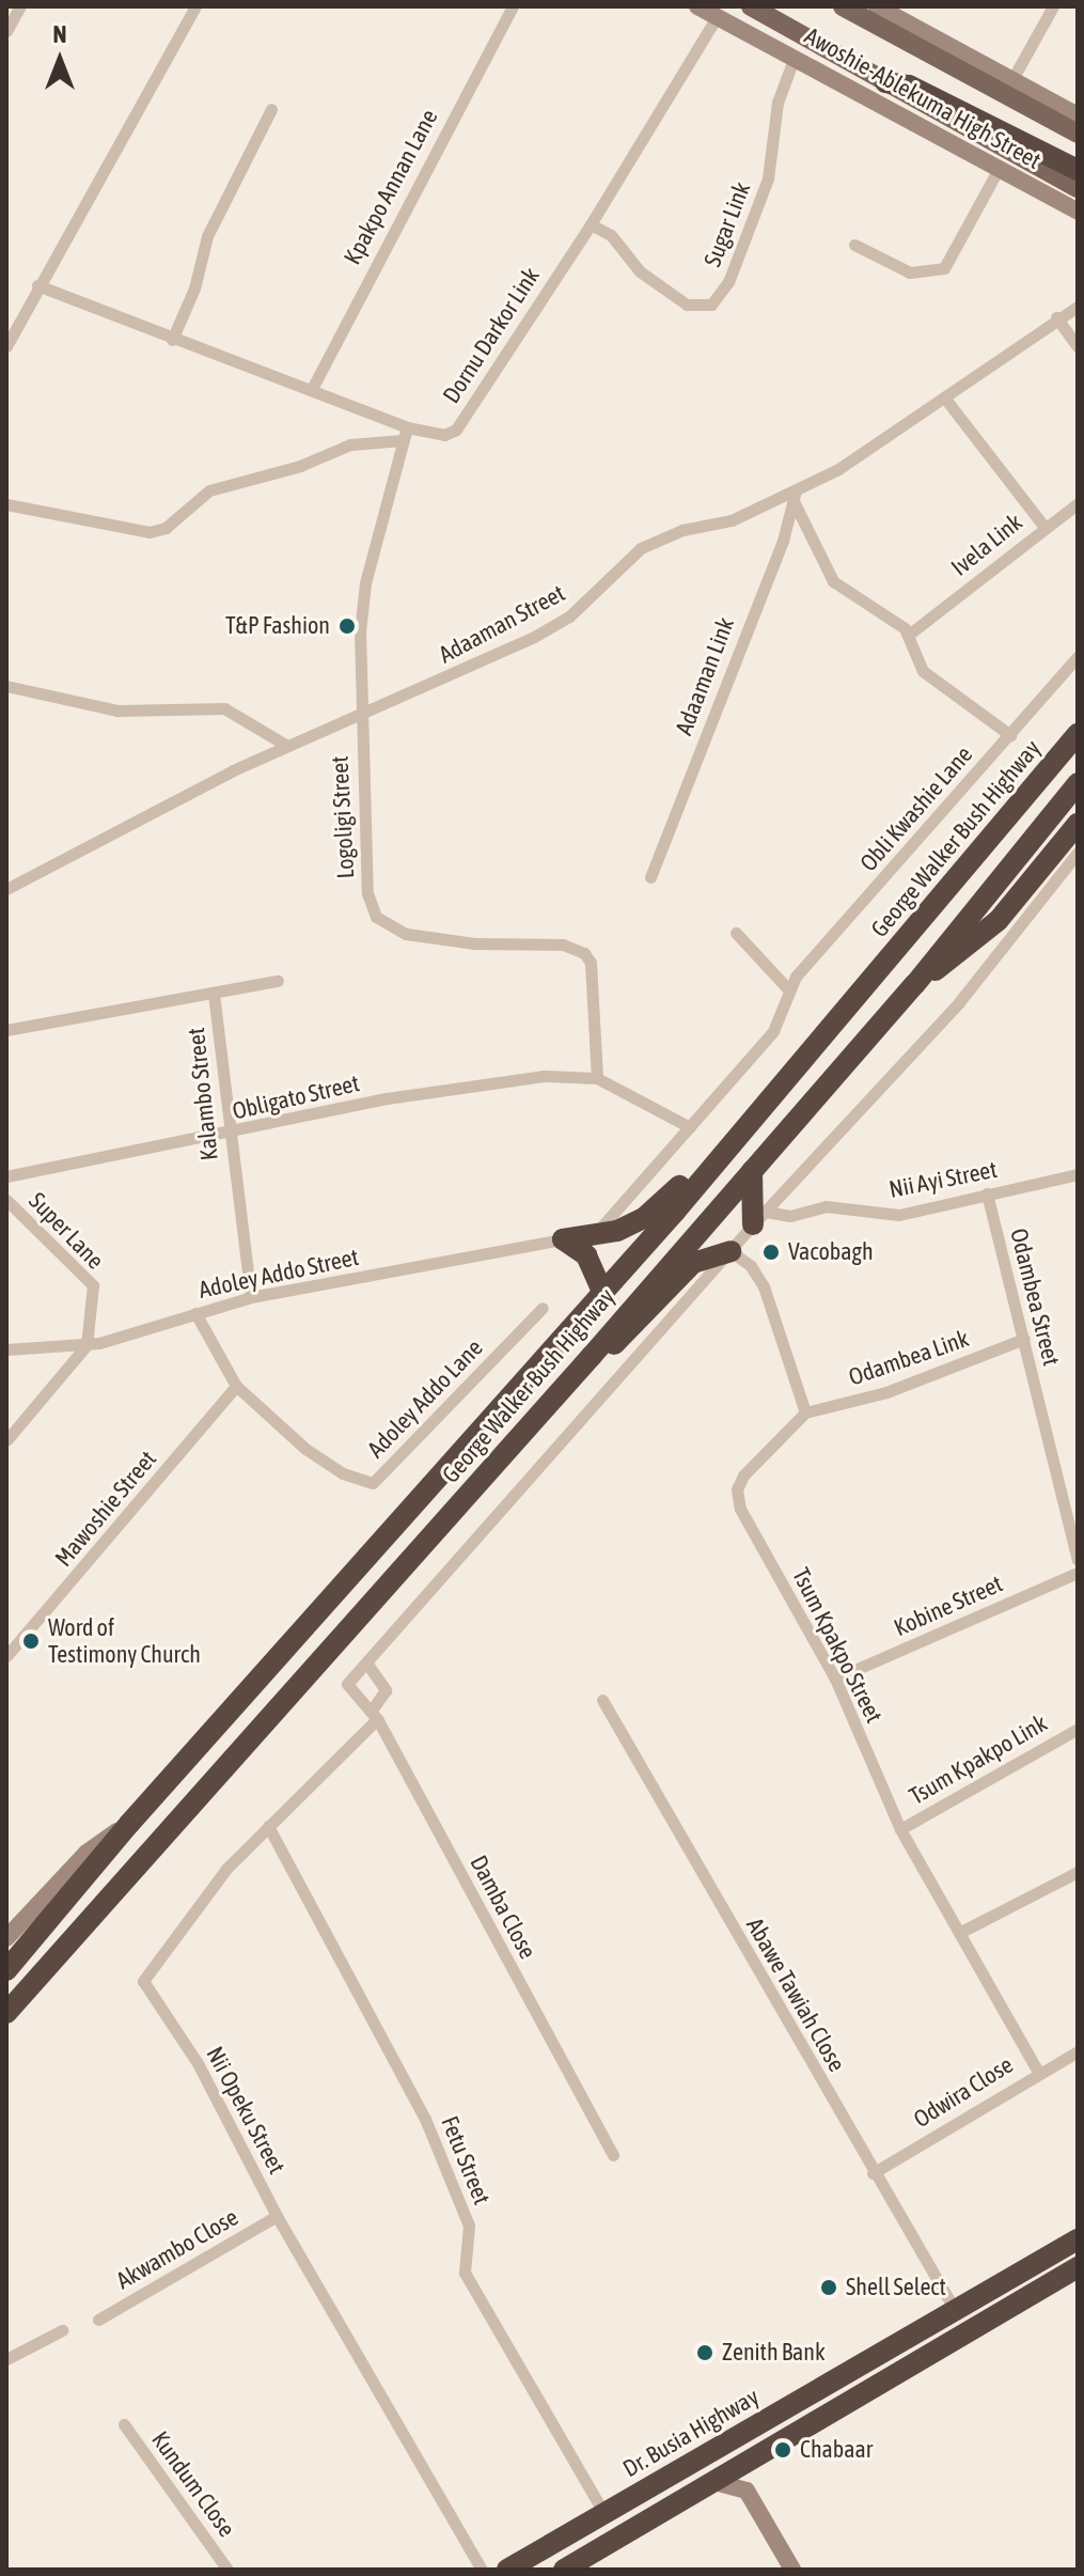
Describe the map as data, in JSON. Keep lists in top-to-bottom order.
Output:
{
  "streets": {
    "highway": ["George Walker Bush Highway", "Dr. Busia Highway"],
    "main road": ["Awoshie-Ablekuma High Street"],
    "street": [
      "Kpakpo Annan Lane",
      "Sugar Link",
      "Dornu Darkor Link",
      "Ivela Link",
      "Adaaman Street",
      "Adaaman Link",
      "Obli Kwashie Lane",
      "Logoligi Street",
      "Kalambo Street",
      "Obligato Street",
      "Nii Ayi Street",
      "Super Lane",
      "Adoley Addo Street",
      "Odambea Street",
      "Odambea Link",
      "Adoley Addo Lane",
      "Mawoshie Street",
      "Kobine Street",
      "Tsum Kpakpo Street",
      "Tsum Kpakpo Link",
      "Damba Close",
      "Abawe Tawiah Close",
      "Odwira Close",
      "Nii Opeku Street",
      "Fetu Street",
      "Akwambo Close",
      "Kundum Close"
    ]
  },
  "crossings": [
    ["Awoshie-Ablekuma High Street", "Sugar Link"],
    ["Awoshie-Ablekuma High Street", "Dornu Darkor Link"],
    ["Kpakpo Annan Lane", "Dornu Darkor Link"],
    ["Sugar Link", "Dornu Darkor Link"],
    ["Dornu Darkor Link", "Logoligi Street"],
    ["Ivela Link", "Adaaman Street"],
    ["Adaaman Street", "Adaaman Link"],
    ["Adaaman Street", "Logoligi Street"],
    ["Logoligi Street", "Obligato Street"],
    ["Kalambo Street", "Obligato Street"],
    ["Kalambo Street", "Adoley Addo Street"],
    ["Nii Ayi Street", "Odambea Street"],
    ["Super Lane", "Adoley Addo Street"],
    ["Adoley Addo Street", "Adoley Addo Lane"],
    ["Odambea Street", "Odambea Link"],
    ["Odambea Link", "Tsum Kpakpo Street"],
    ["Adoley Addo Lane", "Mawoshie Street"],
    ["Kobine Street", "Tsum Kpakpo Street"],
    ["Tsum Kpakpo Street", "Tsum Kpakpo Link"],
    ["Tsum Kpakpo Street", "Odwira Close"],
    ["Damba Close", "Nii Opeku Street"],
    ["Abawe Tawiah Close", "Odwira Close"],
    ["Abawe Tawiah Close", "Dr. Busia Highway"],
    ["Nii Opeku Street", "Fetu Street"],
    ["Nii Opeku Street", "Akwambo Close"],
    ["Fetu Street", "Dr. Busia Highway"]
  ],
  "places": [
    "T&P Fashion",
    "Vacobagh",
    "Word of Testimony Church",
    "Shell Select",
    "Zenith Bank",
    "Chabaar"
  ],
  "north": "top"
}
